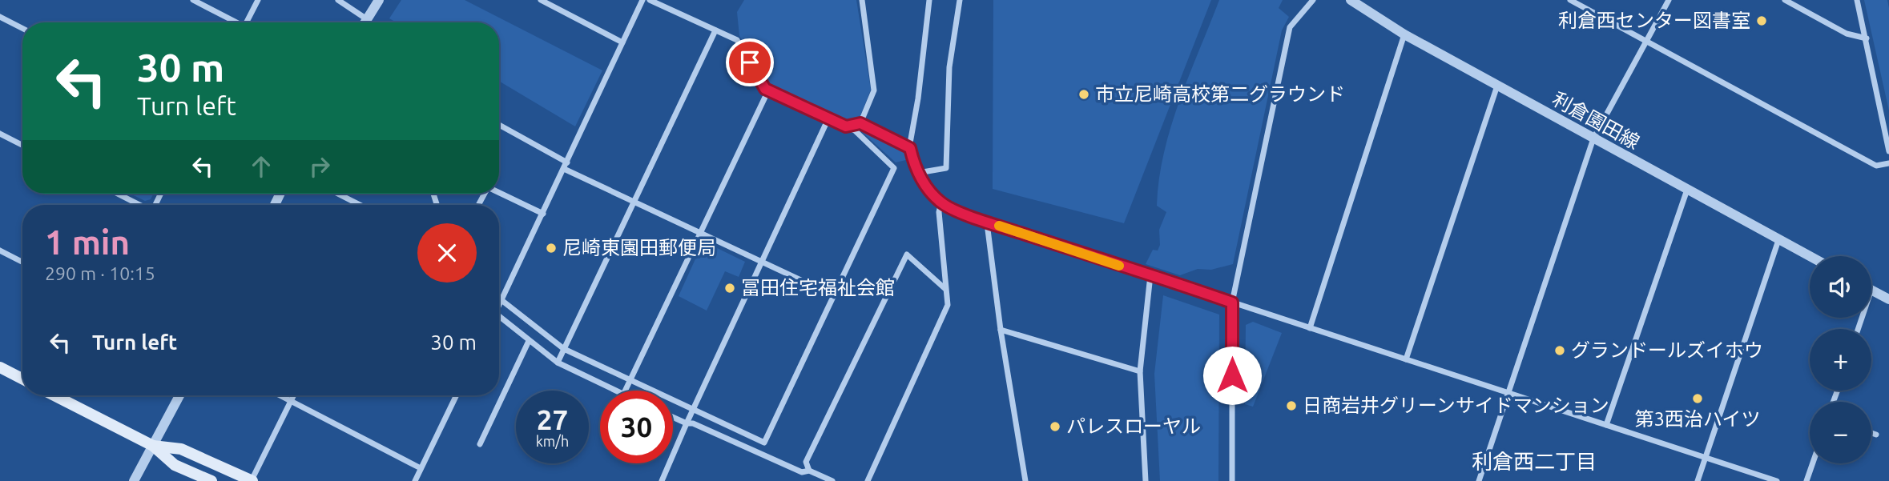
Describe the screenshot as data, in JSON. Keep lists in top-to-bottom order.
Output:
{
  "streets": {
    "street": ["利倉園田線"]
  },
  "districts": ["利倉西二丁目"],
  "places": [
    "利倉西センター図書室",
    "市立尼崎高校第二グラウンド",
    "尼崎東園田郵便局",
    "冨田住宅福祉会館",
    "グランドールズイホウ",
    "第3西治ハイツ",
    "日商岩井グリーンサイドマンション",
    "パレスローヤル"
  ],
  "page": {
    "turn": ["30 m", "Turn left"],
    "heading": ["1 min", "290 m · 10:15"],
    "map_buttons": ["+", "−"],
    "list": [
      {
        "name": "Turn left",
        "value": "30 m"
      }
    ],
    "speed": "27 km/h",
    "limit": "30"
  }
}
